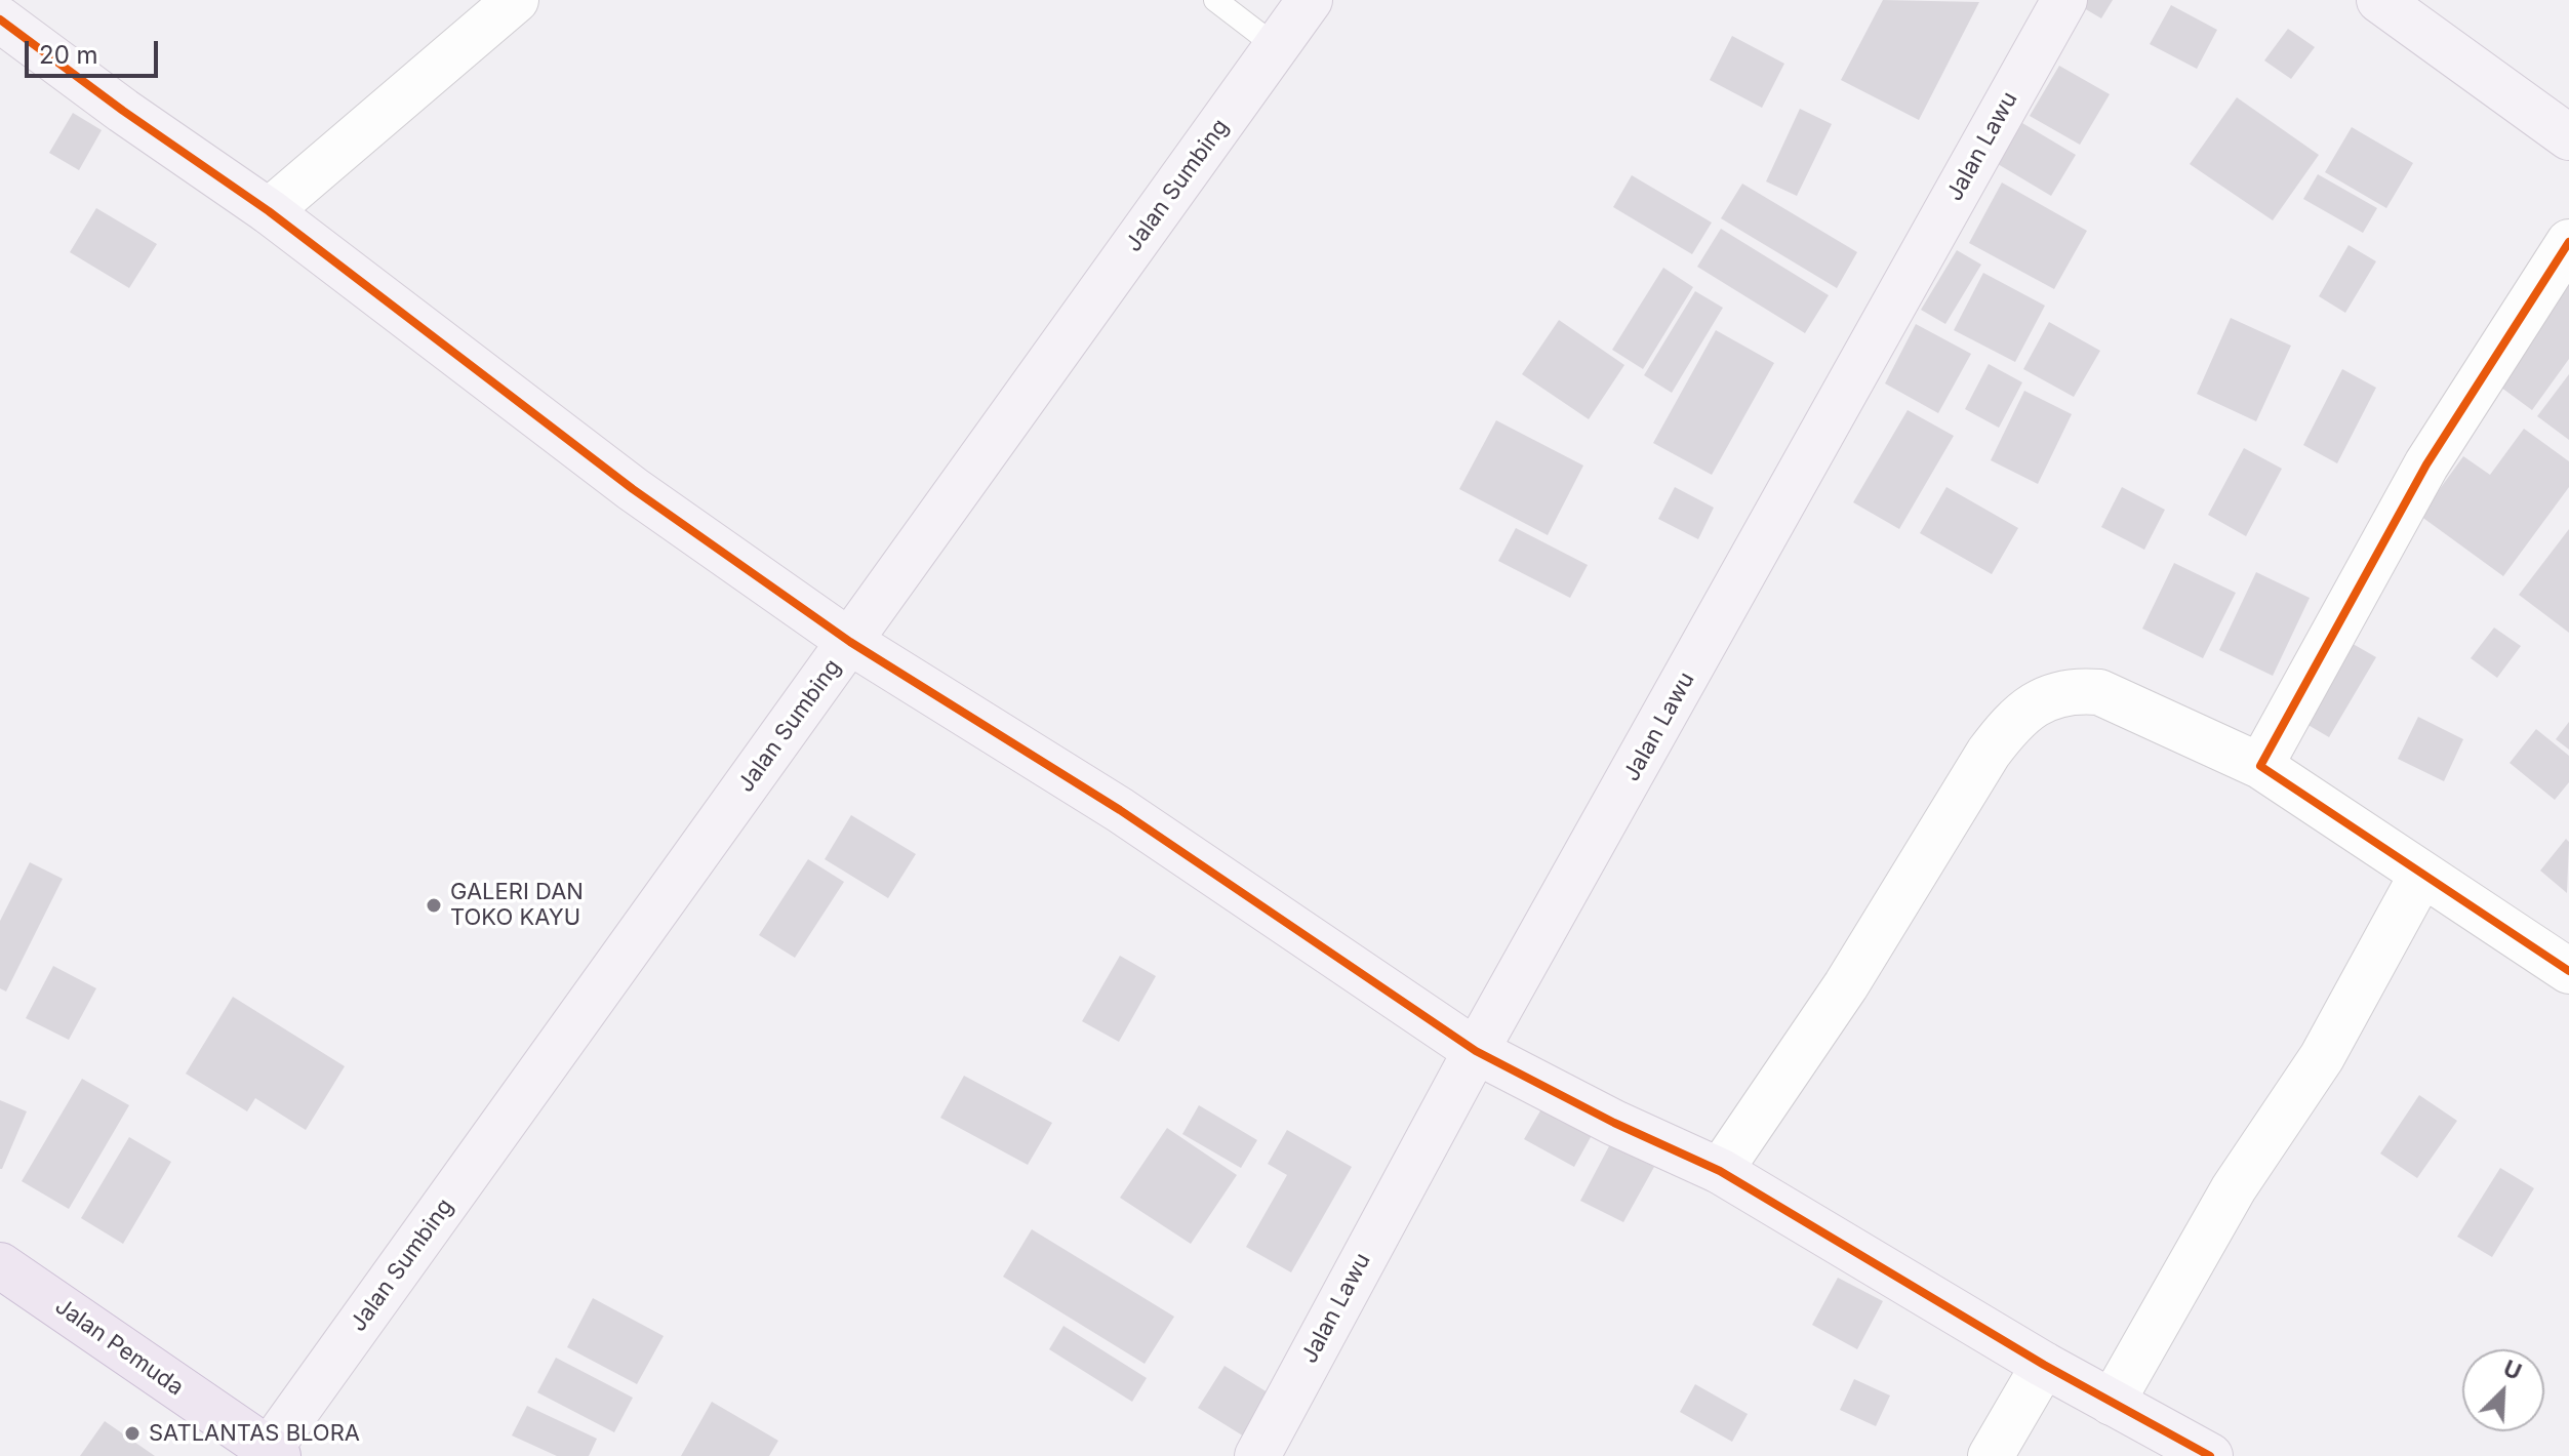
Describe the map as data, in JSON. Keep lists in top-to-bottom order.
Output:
{
  "streets": {
    "main road": ["Jalan Lawu", "Jalan Sumbing", "Jalan Pemuda"]
  },
  "crossings": [
    ["Jalan Sumbing", "Jalan Pemuda"]
  ],
  "places": ["GALERI DAN TOKO KAYU", "SATLANTAS BLORA"],
  "scale_bar": "20 m",
  "north": "top right"
}
